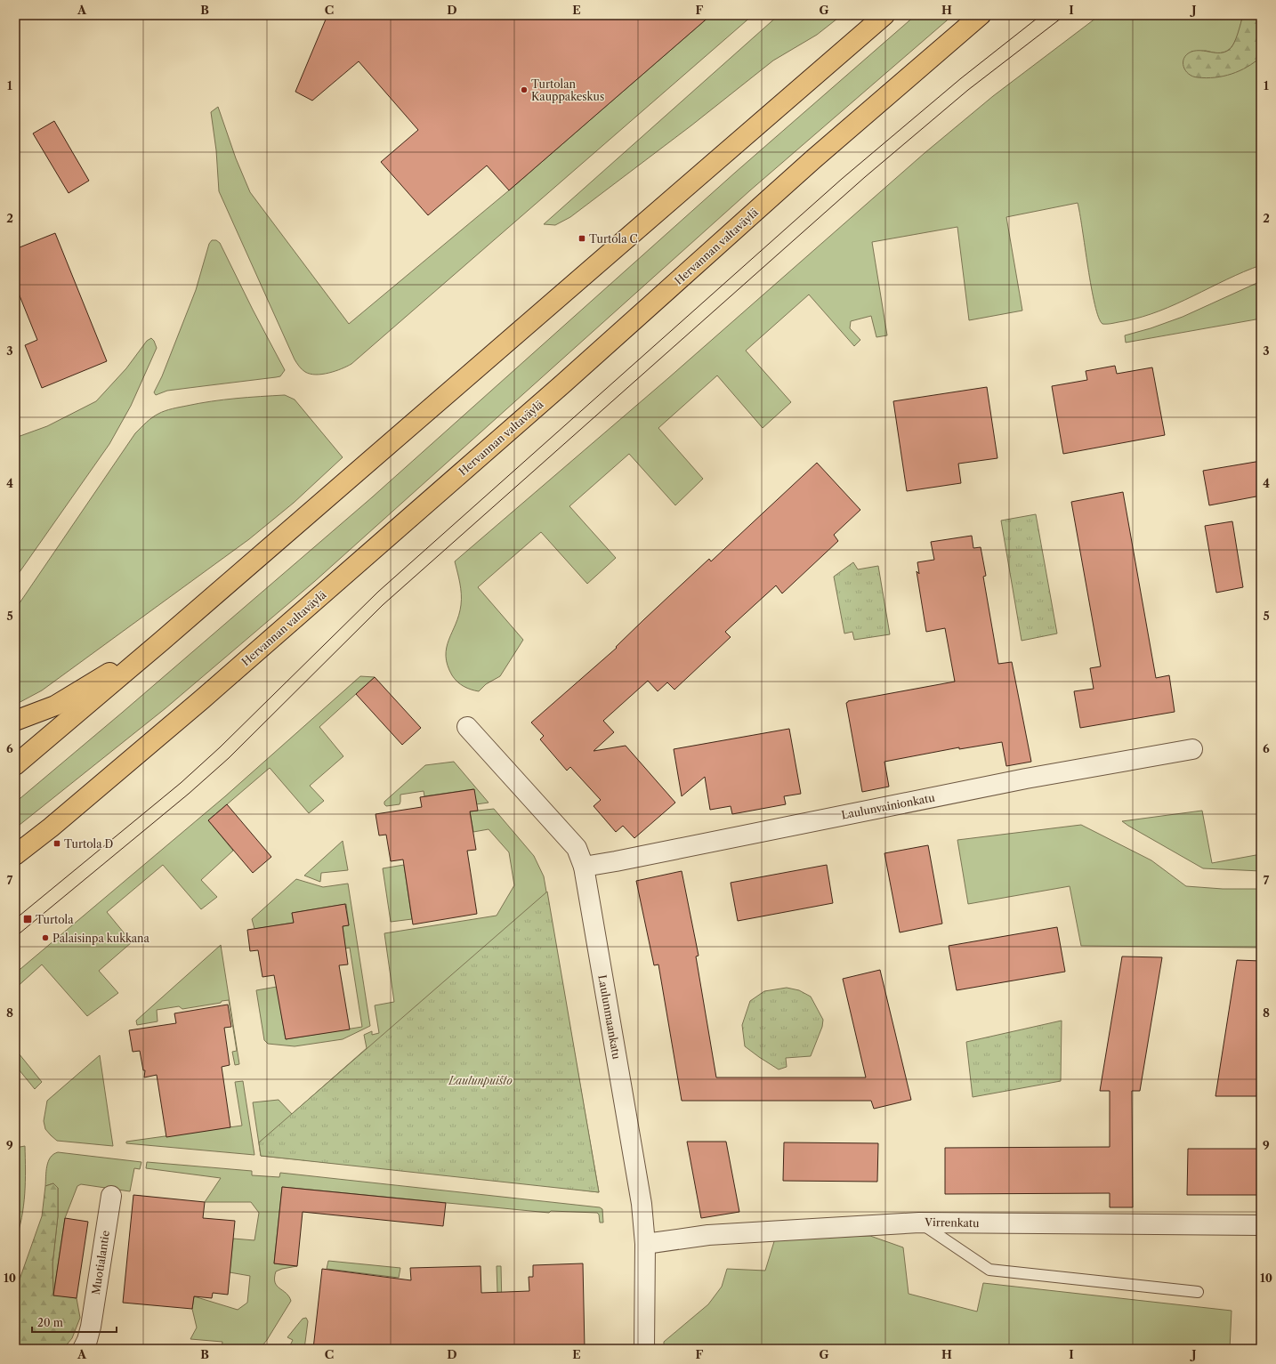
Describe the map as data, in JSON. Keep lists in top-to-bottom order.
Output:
{
  "streets": {
    "highway": ["Hervannan valtaväylä"],
    "street": [
      "Laulunvainionkatu",
      "Laulunmaankatu",
      "Virrenkatu",
      "Muotialantie"
    ]
  },
  "crossings": [
    ["Laulunvainionkatu", "Laulunmaankatu"],
    ["Laulunmaankatu", "Virrenkatu"]
  ],
  "parks": ["Laulunpuisto"],
  "places": {
    "other": ["Turtolan Kauppakeskus", "Palaisinpa kukkana"],
    "transit": ["Turtola C", "Turtola D", "Turtola"]
  },
  "scale_bar": "20 m",
  "grid": {
    "columns": [
      "A",
      "B",
      "C",
      "D",
      "E",
      "F",
      "G",
      "H",
      "I",
      "J"
    ],
    "rows": [
      "1",
      "2",
      "3",
      "4",
      "5",
      "6",
      "7",
      "8",
      "9",
      "10"
    ]
  }
}
